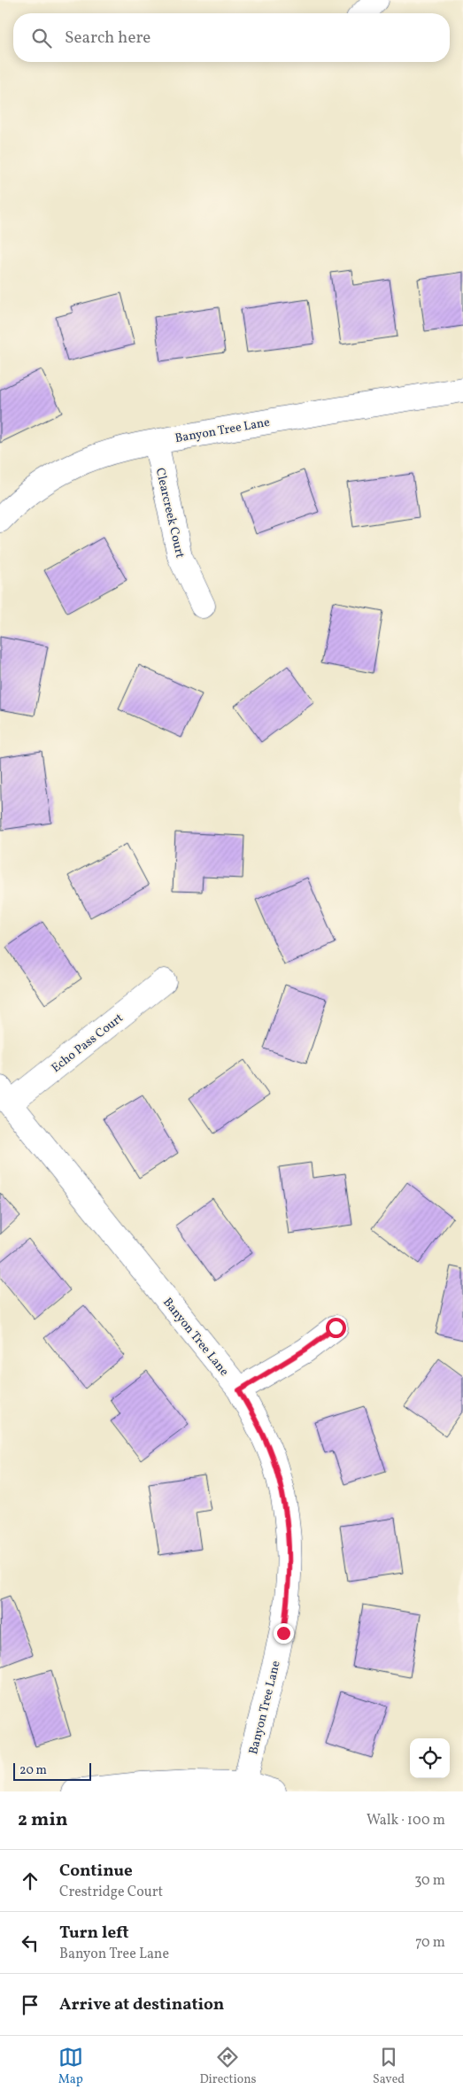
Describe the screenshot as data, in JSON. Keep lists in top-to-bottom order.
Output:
{
  "streets": {
    "street": ["Banyon Tree Lane", "Clearcreek Court", "Echo Pass Court"]
  },
  "crossings": [
    ["Banyon Tree Lane", "Clearcreek Court"],
    ["Banyon Tree Lane", "Echo Pass Court"]
  ],
  "scale_bar": "20 m",
  "page": {
    "search": "Search here",
    "scale": "20 m",
    "heading": ["2 min", "Walk · 100 m"],
    "list": [
      ["Continue", "Crestridge Court", "30 m"],
      ["Turn left", "Banyon Tree Lane", "70 m"],
      "Arrive at destination"
    ],
    "nav": ["Map", "Directions", "Saved"]
  }
}
